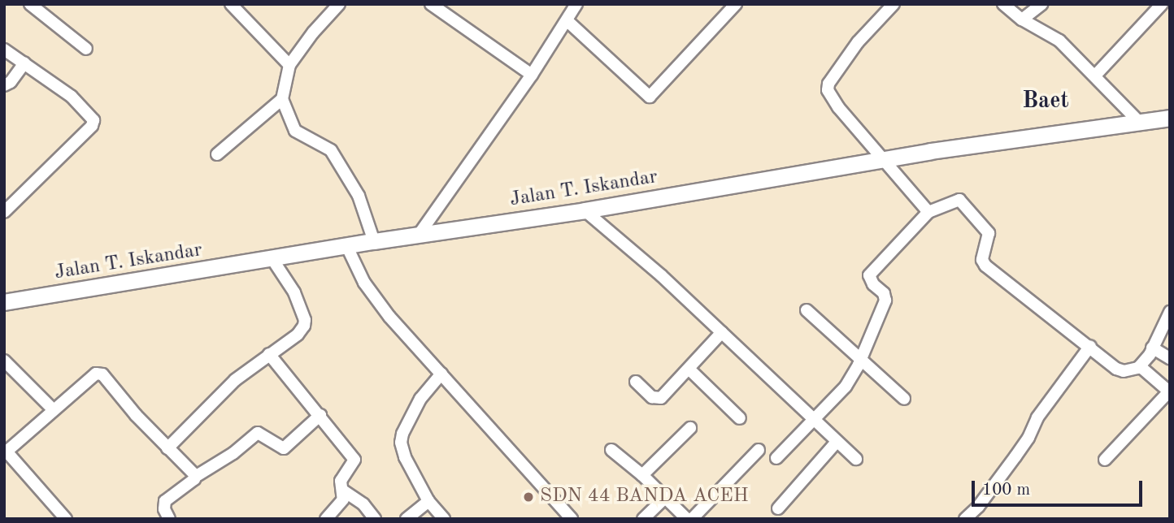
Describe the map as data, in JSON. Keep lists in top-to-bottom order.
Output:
{
  "streets": {
    "street": ["Jalan T. Iskandar"]
  },
  "districts": ["Baet"],
  "places": ["SDN 44 BANDA ACEH"],
  "scale_bar": "100 m"
}
